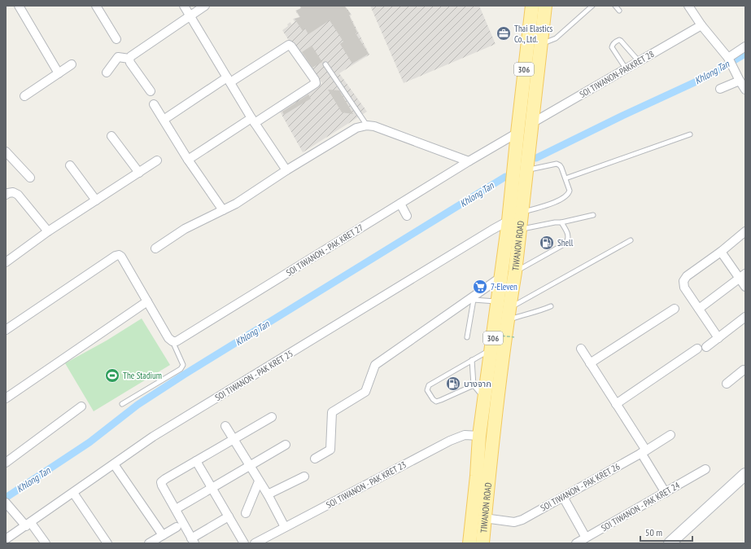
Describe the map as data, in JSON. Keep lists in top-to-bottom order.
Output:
{
  "streets": {
    "main road": ["306", "TIWANON ROAD"],
    "street": [
      "SOI TIWANON-PAKKRET 28",
      "SOI TIWANON - PAK KRET 27",
      "SOI TIWANON - PAK KRET 25",
      "SOI TIWANON - PAK KRET 23",
      "SOI TIWANON - PAK KRET 26",
      "SOI TIWANON - PAK KRET 24"
    ]
  },
  "crossings": [
    ["SOI TIWANON-PAKKRET 28", "TIWANON ROAD"],
    ["TIWANON ROAD", "SOI TIWANON - PAK KRET 27"],
    ["TIWANON ROAD", "SOI TIWANON - PAK KRET 25"],
    ["TIWANON ROAD", "SOI TIWANON - PAK KRET 23"],
    ["TIWANON ROAD", "SOI TIWANON - PAK KRET 26"]
  ],
  "water": ["Khlong Tan"],
  "places": {
    "office": ["Thai Elastics Co., Ltd."],
    "fuel station": ["Shell", "บางจาก"],
    "supermarket": ["7-Eleven"],
    "sports": ["The Stadium"]
  },
  "scale_bar": "50 m"
}
